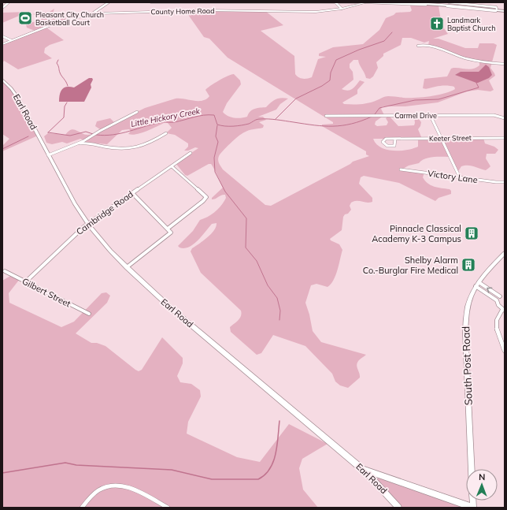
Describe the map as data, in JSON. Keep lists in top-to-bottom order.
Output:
{
  "streets": {
    "main road": ["Earl Road", "South Post Road"],
    "street": [
      "County Home Road",
      "Carmel Drive",
      "Keeter Street",
      "Victory Lane",
      "Cambridge Road",
      "Gilbert Street"
    ]
  },
  "crossings": [
    ["Earl Road", "Cambridge Road"],
    ["Cambridge Road", "Gilbert Street"]
  ],
  "water": ["Little Hickory Creek"],
  "places": {
    "sports": ["Pleasant City Church Basketball Court"],
    "church": ["Landmark Baptist Church"],
    "building": ["Pinnacle Classical Academy K-3 Campus", "Shelby Alarm Co.-Burglar Fire Medical"]
  },
  "north": "top"
}
